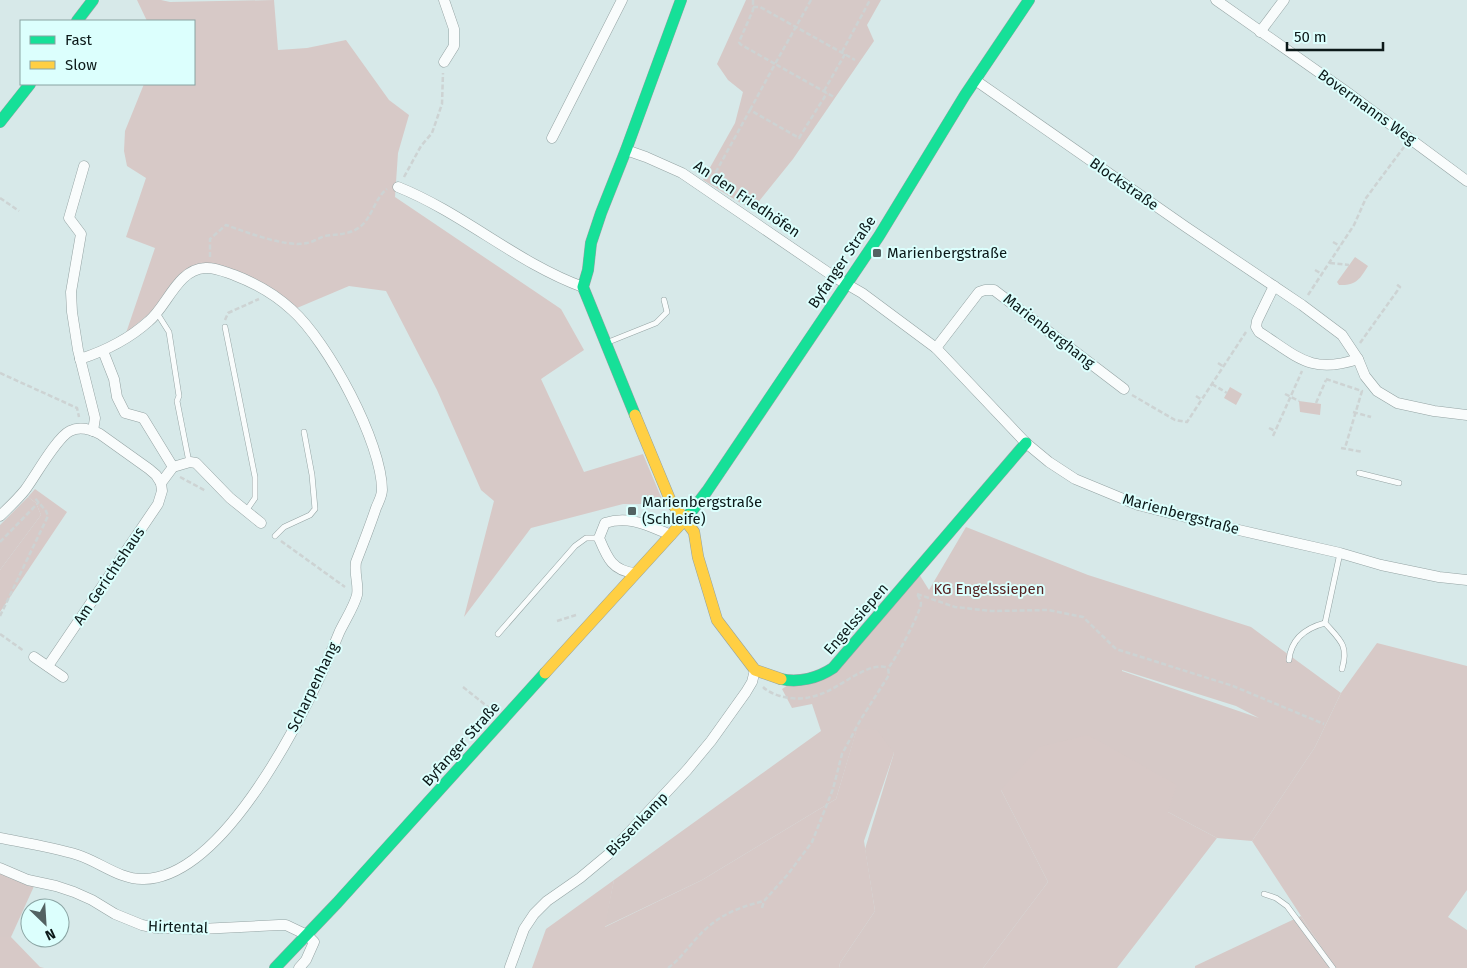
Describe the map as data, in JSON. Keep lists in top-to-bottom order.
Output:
{
  "streets": {
    "street": [
      "Bovermanns Weg",
      "Blockstraße",
      "An den Friedhöfen",
      "Byfanger Straße",
      "Marienberghang",
      "Marienbergstraße",
      "Am Gerichtshaus",
      "Engelssiepen",
      "Scharpenhang",
      "Bissenkamp",
      "Hirtental"
    ]
  },
  "crossings": [
    ["Blockstraße", "Byfanger Straße"],
    ["An den Friedhöfen", "Byfanger Straße"],
    ["An den Friedhöfen", "Marienbergstraße"],
    ["Byfanger Straße", "Marienbergstraße"],
    ["Byfanger Straße", "Hirtental"],
    ["Marienberghang", "Marienbergstraße"],
    ["Marienbergstraße", "Engelssiepen"],
    ["Engelssiepen", "Bissenkamp"]
  ],
  "parks": ["KG Engelssiepen"],
  "places": {
    "transit": ["Marienbergstraße", "Marienbergstraße (Schleife)"]
  },
  "legend": ["Fast", "Slow"],
  "scale_bar": "50 m",
  "north": "bottom right"
}
